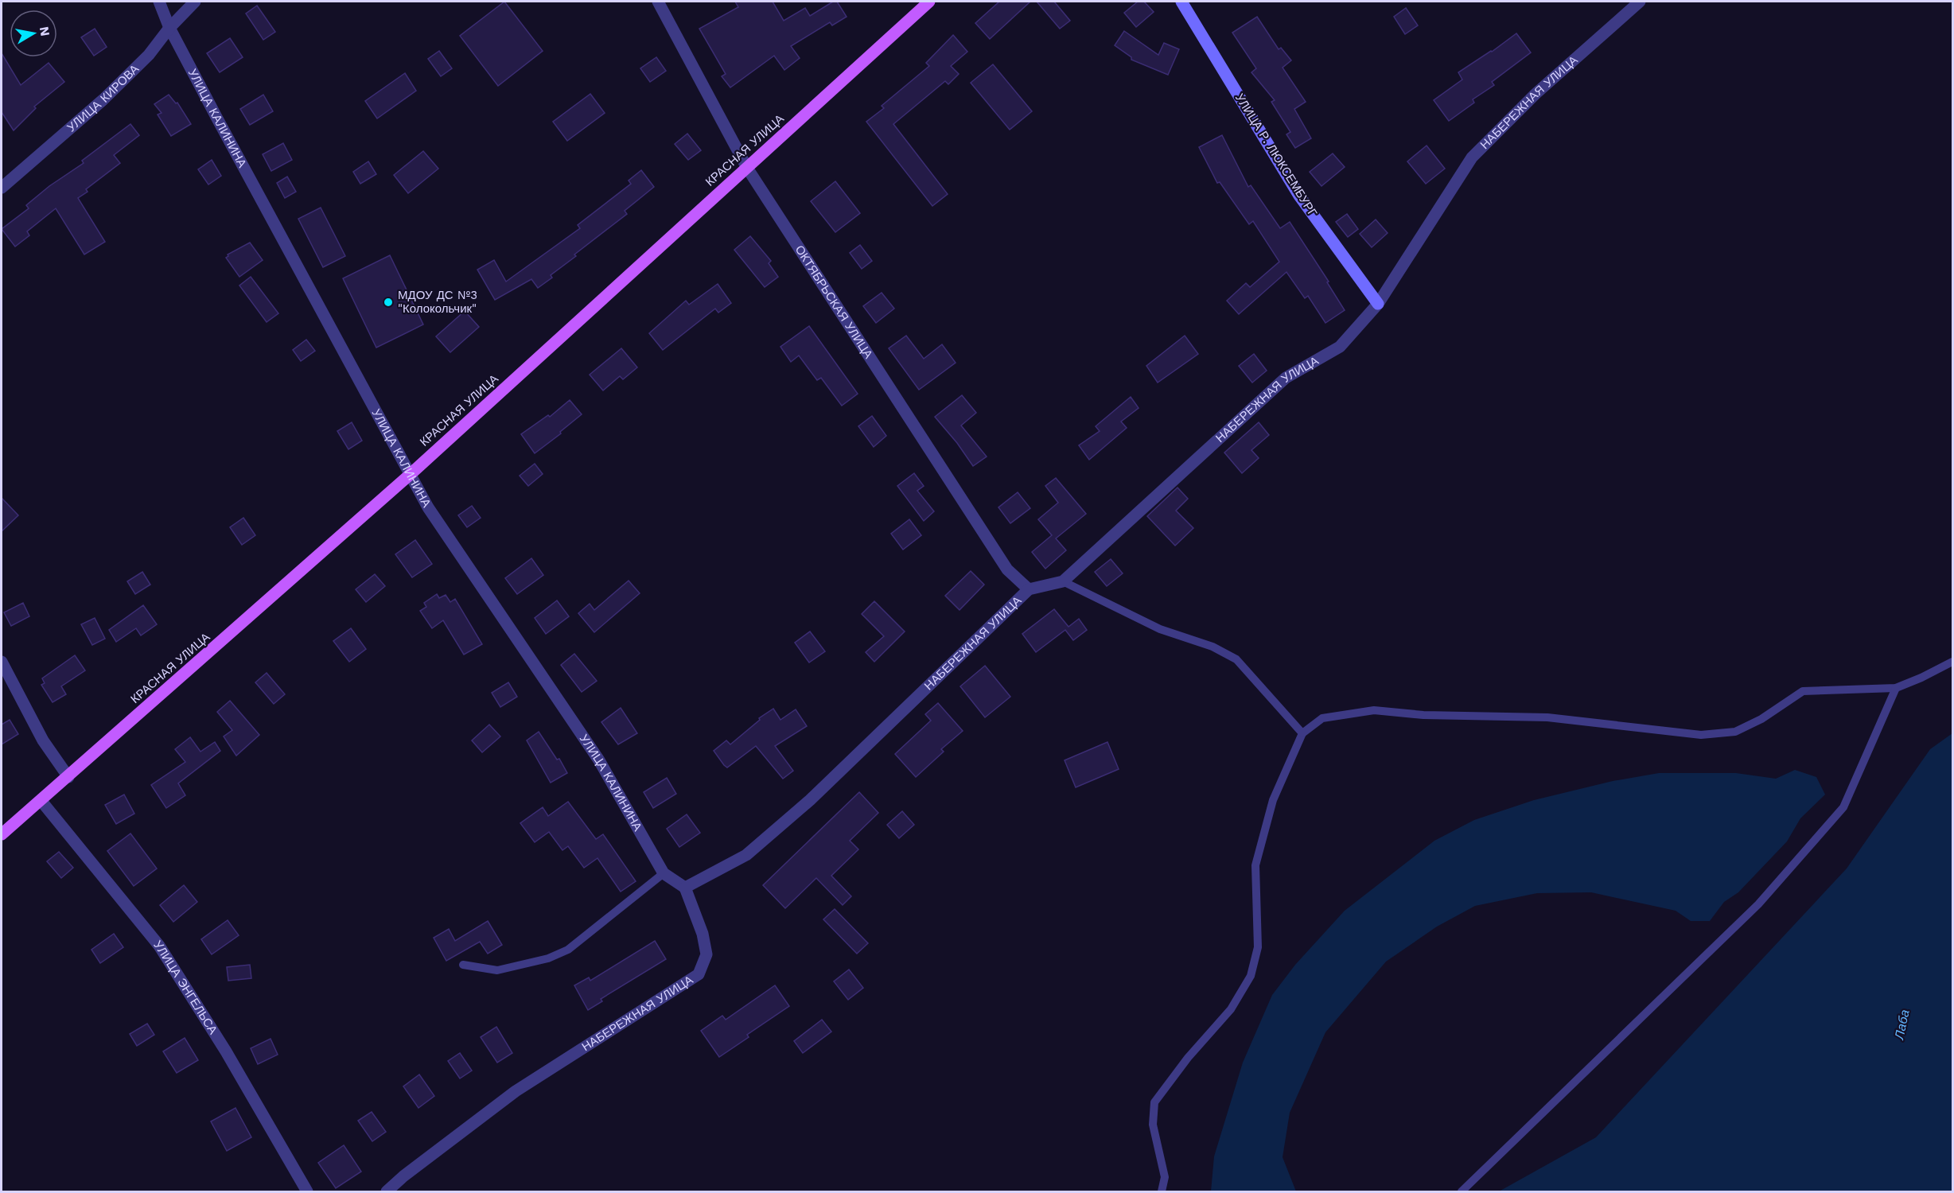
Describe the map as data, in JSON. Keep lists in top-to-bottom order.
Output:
{
  "streets": {
    "main road": ["КРАСНАЯ УЛИЦА"],
    "street": [
      "УЛИЦА КИРОВА",
      "НАБЕРЕЖНАЯ УЛИЦА",
      "УЛИЦА КАЛИНИНА",
      "УЛИЦА Р. ЛЮКСЕМБУРГ",
      "ОКТЯБРЬСКАЯ УЛИЦА",
      "УЛИЦА ЭНГЕЛЬСА"
    ]
  },
  "crossings": [
    ["УЛИЦА КИРОВА", "УЛИЦА КАЛИНИНА"],
    ["НАБЕРЕЖНАЯ УЛИЦА", "УЛИЦА КАЛИНИНА"],
    ["НАБЕРЕЖНАЯ УЛИЦА", "УЛИЦА Р. ЛЮКСЕМБУРГ"],
    ["НАБЕРЕЖНАЯ УЛИЦА", "ОКТЯБРЬСКАЯ УЛИЦА"],
    ["УЛИЦА КАЛИНИНА", "КРАСНАЯ УЛИЦА"],
    ["КРАСНАЯ УЛИЦА", "ОКТЯБРЬСКАЯ УЛИЦА"],
    ["КРАСНАЯ УЛИЦА", "УЛИЦА ЭНГЕЛЬСА"]
  ],
  "water": ["Лаба"],
  "places": ["МДОУ ДС №3 \"Колокольчик\""],
  "north": "right"
}
